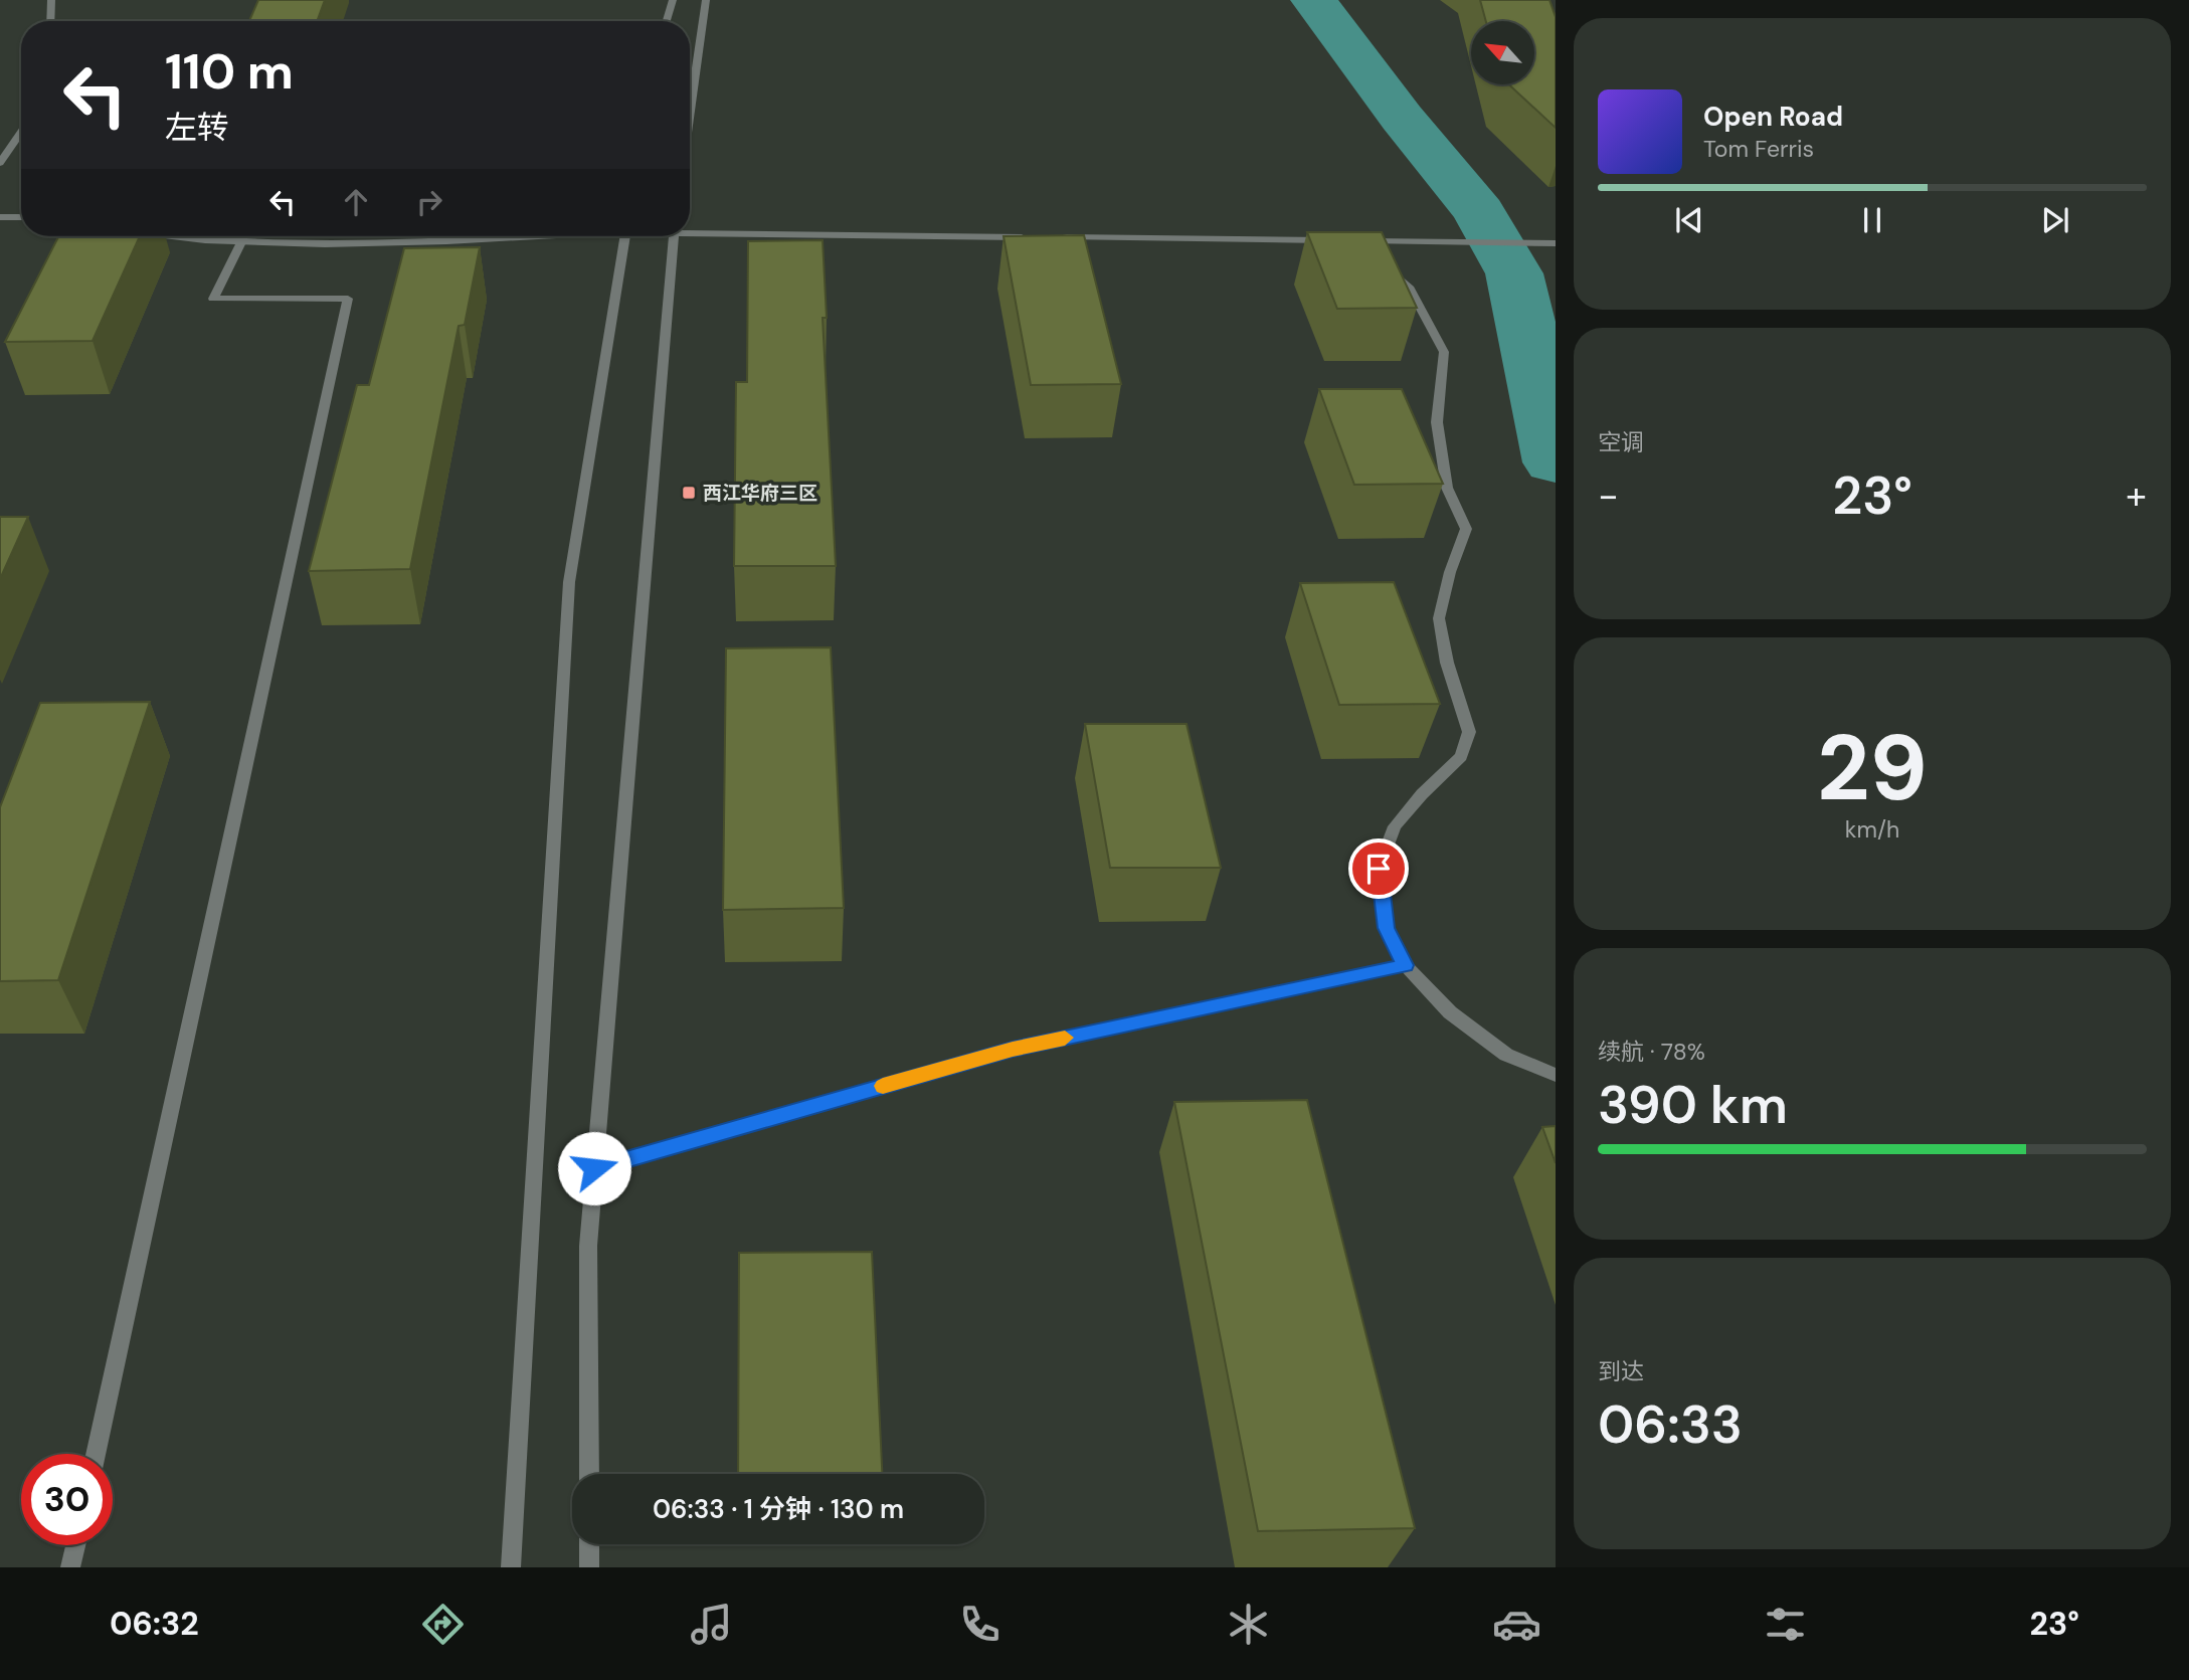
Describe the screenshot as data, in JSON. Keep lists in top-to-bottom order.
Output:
{
  "places": {
    "transit": ["西江华府三区"]
  },
  "north": "top left",
  "page": {
    "turn": ["110 m", "左转"],
    "song": ["Open Road", "Tom Ferris"],
    "tile": [
      "空调",
      ["29", "km/h"],
      ["续航 · 78%", "390 km"],
      ["到达", "06:33"]
    ],
    "heat": ["−", "23°", "+"],
    "limit": "30",
    "trip": "06:33 · 1 分钟 · 130 m",
    "tabs": ["06:32", "23°"]
  }
}
